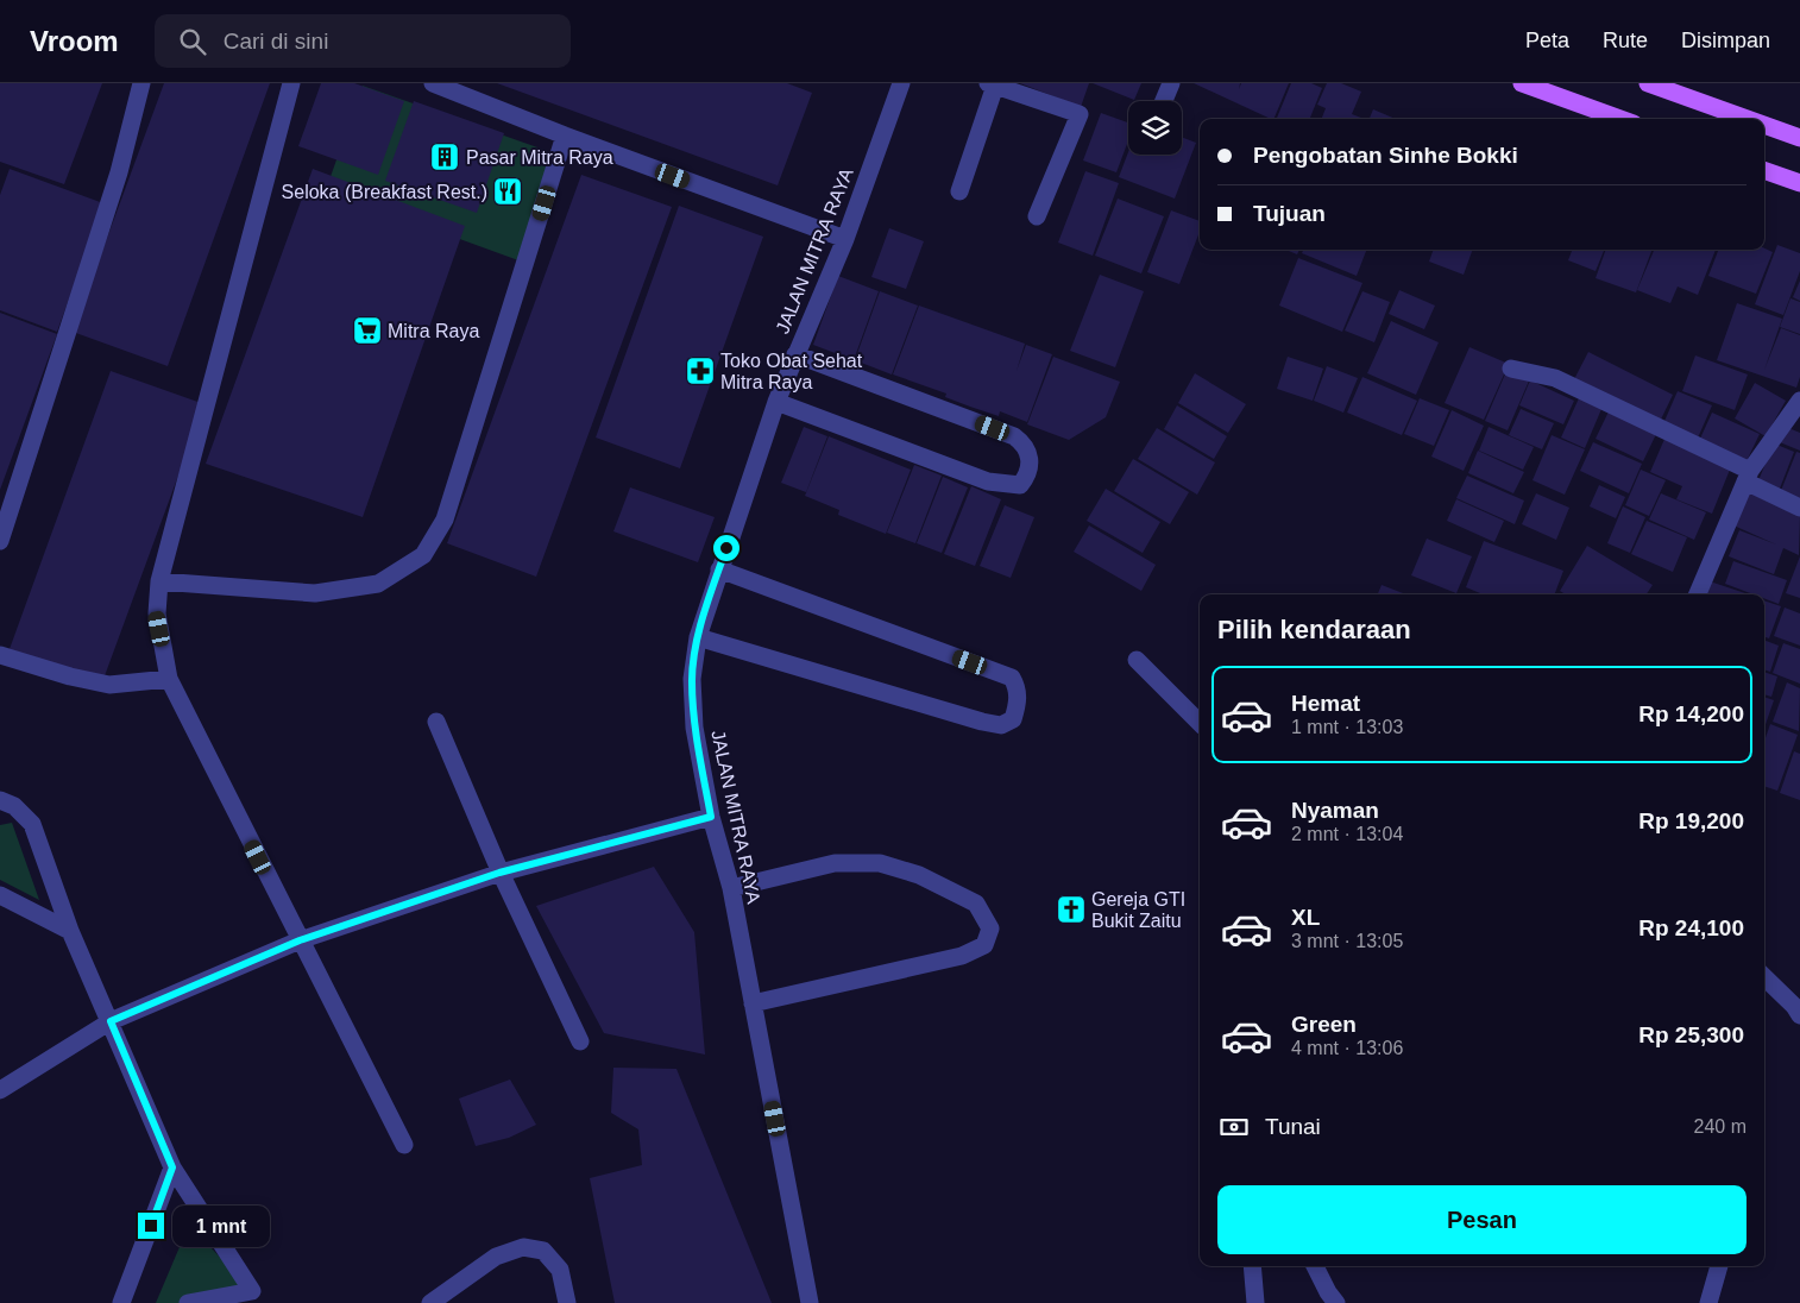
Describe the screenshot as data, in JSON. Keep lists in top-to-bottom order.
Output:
{
  "streets": {
    "street": ["JALAN MITRA RAYA"]
  },
  "places": {
    "building": ["Pasar Mitra Raya"],
    "restaurant": ["Seloka (Breakfast Rest.)"],
    "supermarket": ["Mitra Raya"],
    "pharmacy": ["Toko Obat Sehat Mitra Raya"],
    "church": ["Gereja GTI Bukit Zaitu"]
  },
  "page": {
    "header": "Vroom",
    "search": "Cari di sini",
    "nav": ["Peta", "Rute", "Disimpan"],
    "banner": ["Pengobatan Sinhe Bokki", "Tujuan"],
    "heading": "Pilih kendaraan",
    "list": [
      {
        "name": "Hemat",
        "note": "1 mnt · 13:03",
        "value": "Rp 14,200"
      },
      {
        "name": "Nyaman",
        "note": "2 mnt · 13:04",
        "value": "Rp 19,200"
      },
      {
        "name": "XL",
        "note": "3 mnt · 13:05",
        "value": "Rp 24,100"
      },
      {
        "name": "Green",
        "note": "4 mnt · 13:06",
        "value": "Rp 25,300"
      }
    ],
    "pay": ["Tunai", "240 m"],
    "buttons": "Pesan",
    "bubble": "1 mnt"
  }
}
